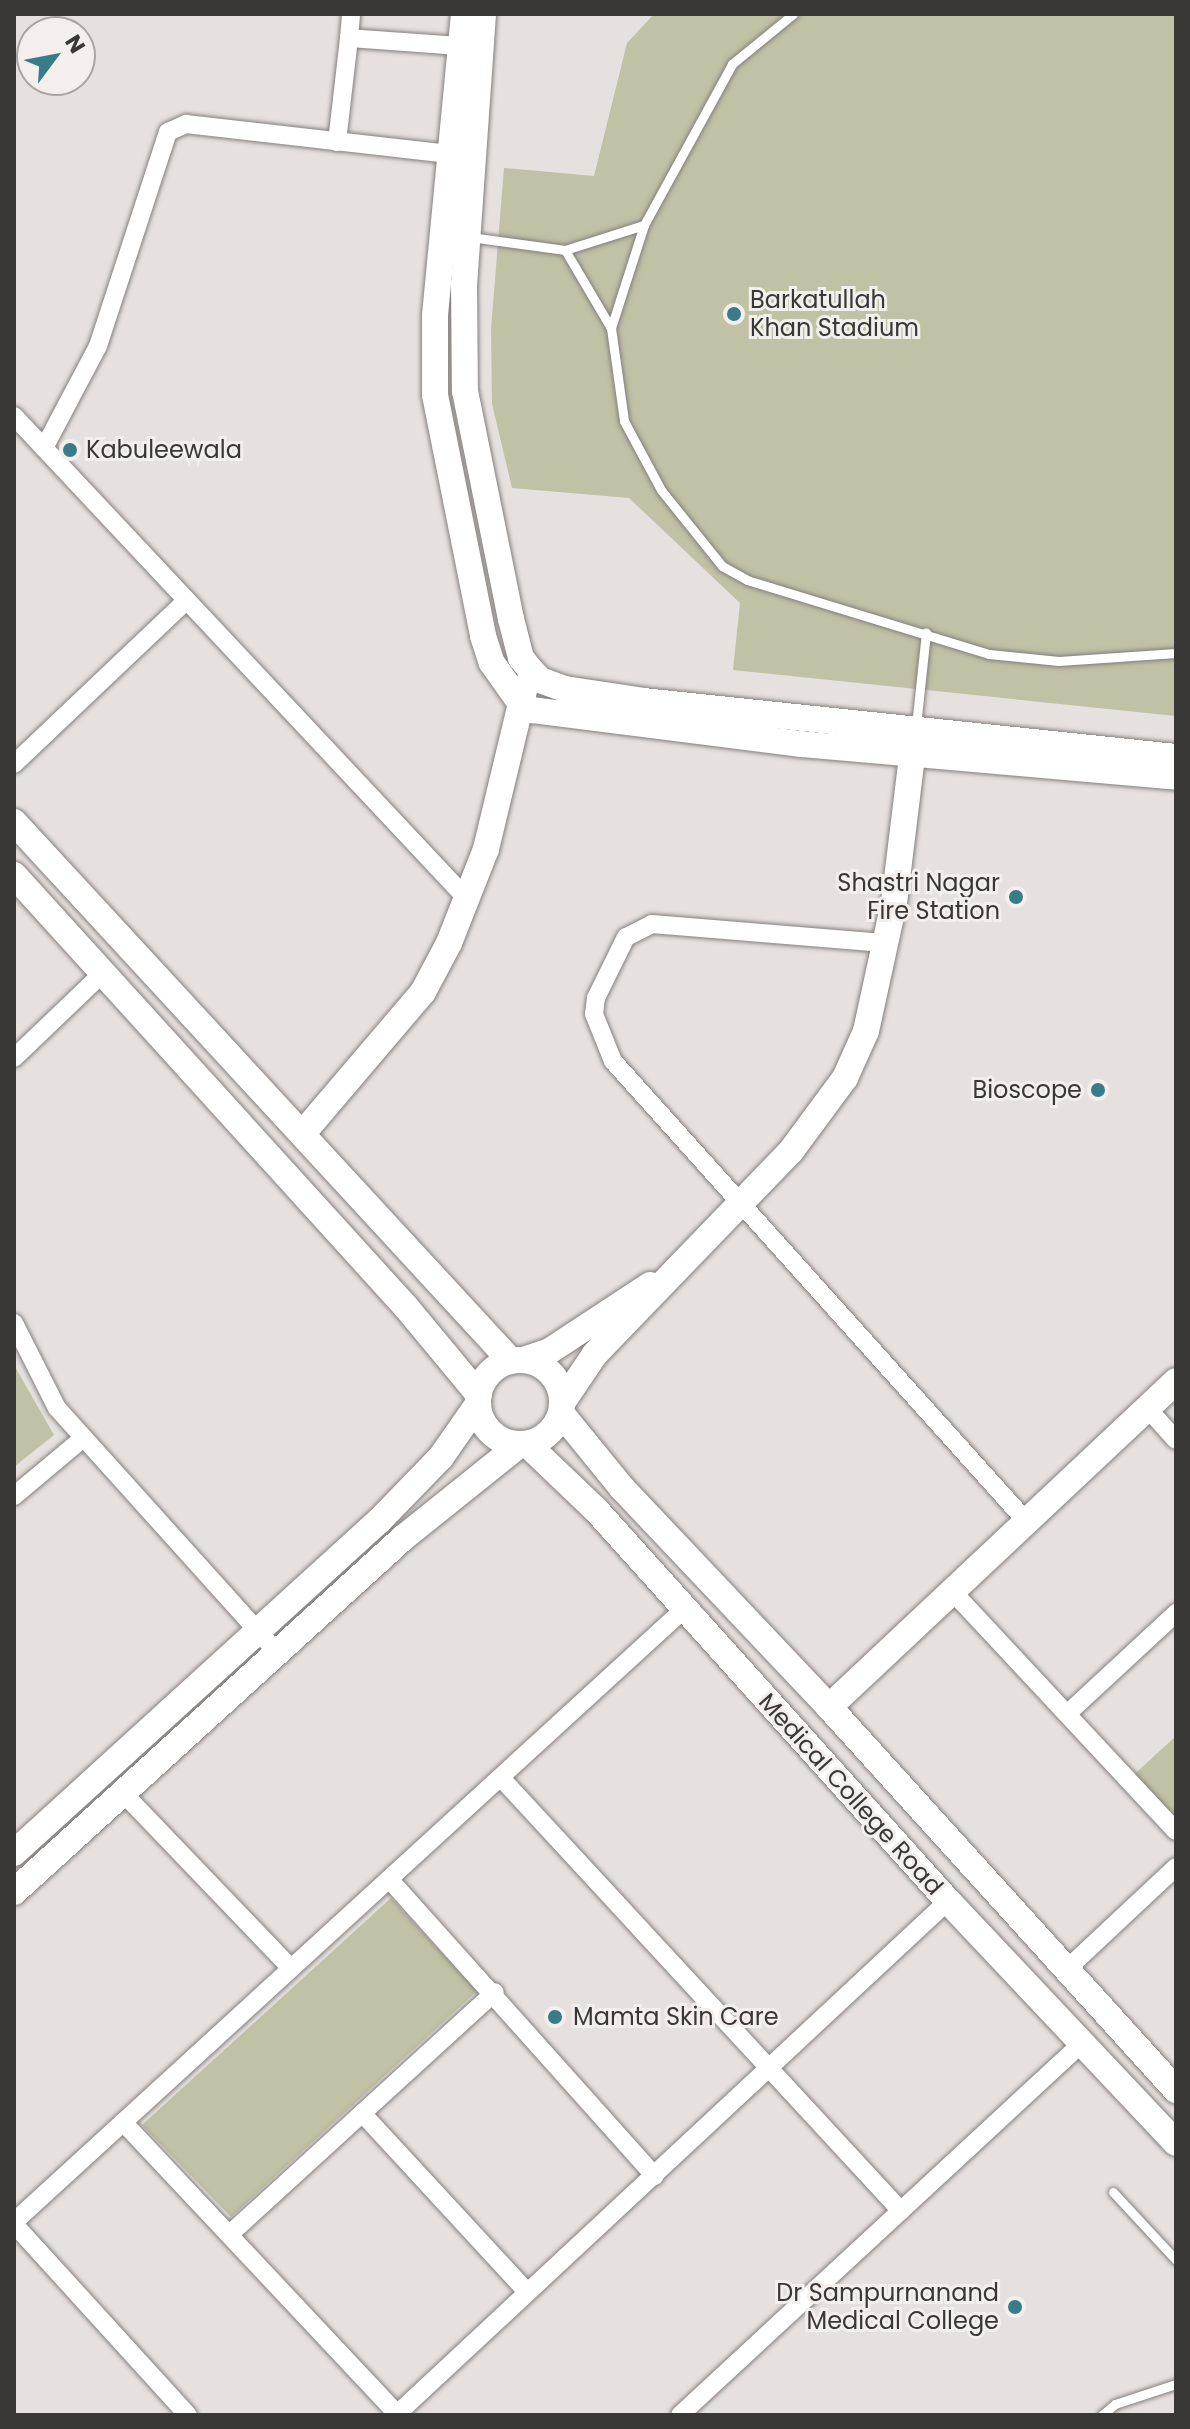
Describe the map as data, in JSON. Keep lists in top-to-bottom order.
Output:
{
  "streets": {
    "street": ["Medical College Road"]
  },
  "places": [
    "Barkatullah Khan Stadium",
    "Kabuleewala",
    "Shastri Nagar Fire Station",
    "Bioscope",
    "Mamta Skin Care",
    "Dr Sampurnanand Medical College"
  ],
  "north": "top right"
}
